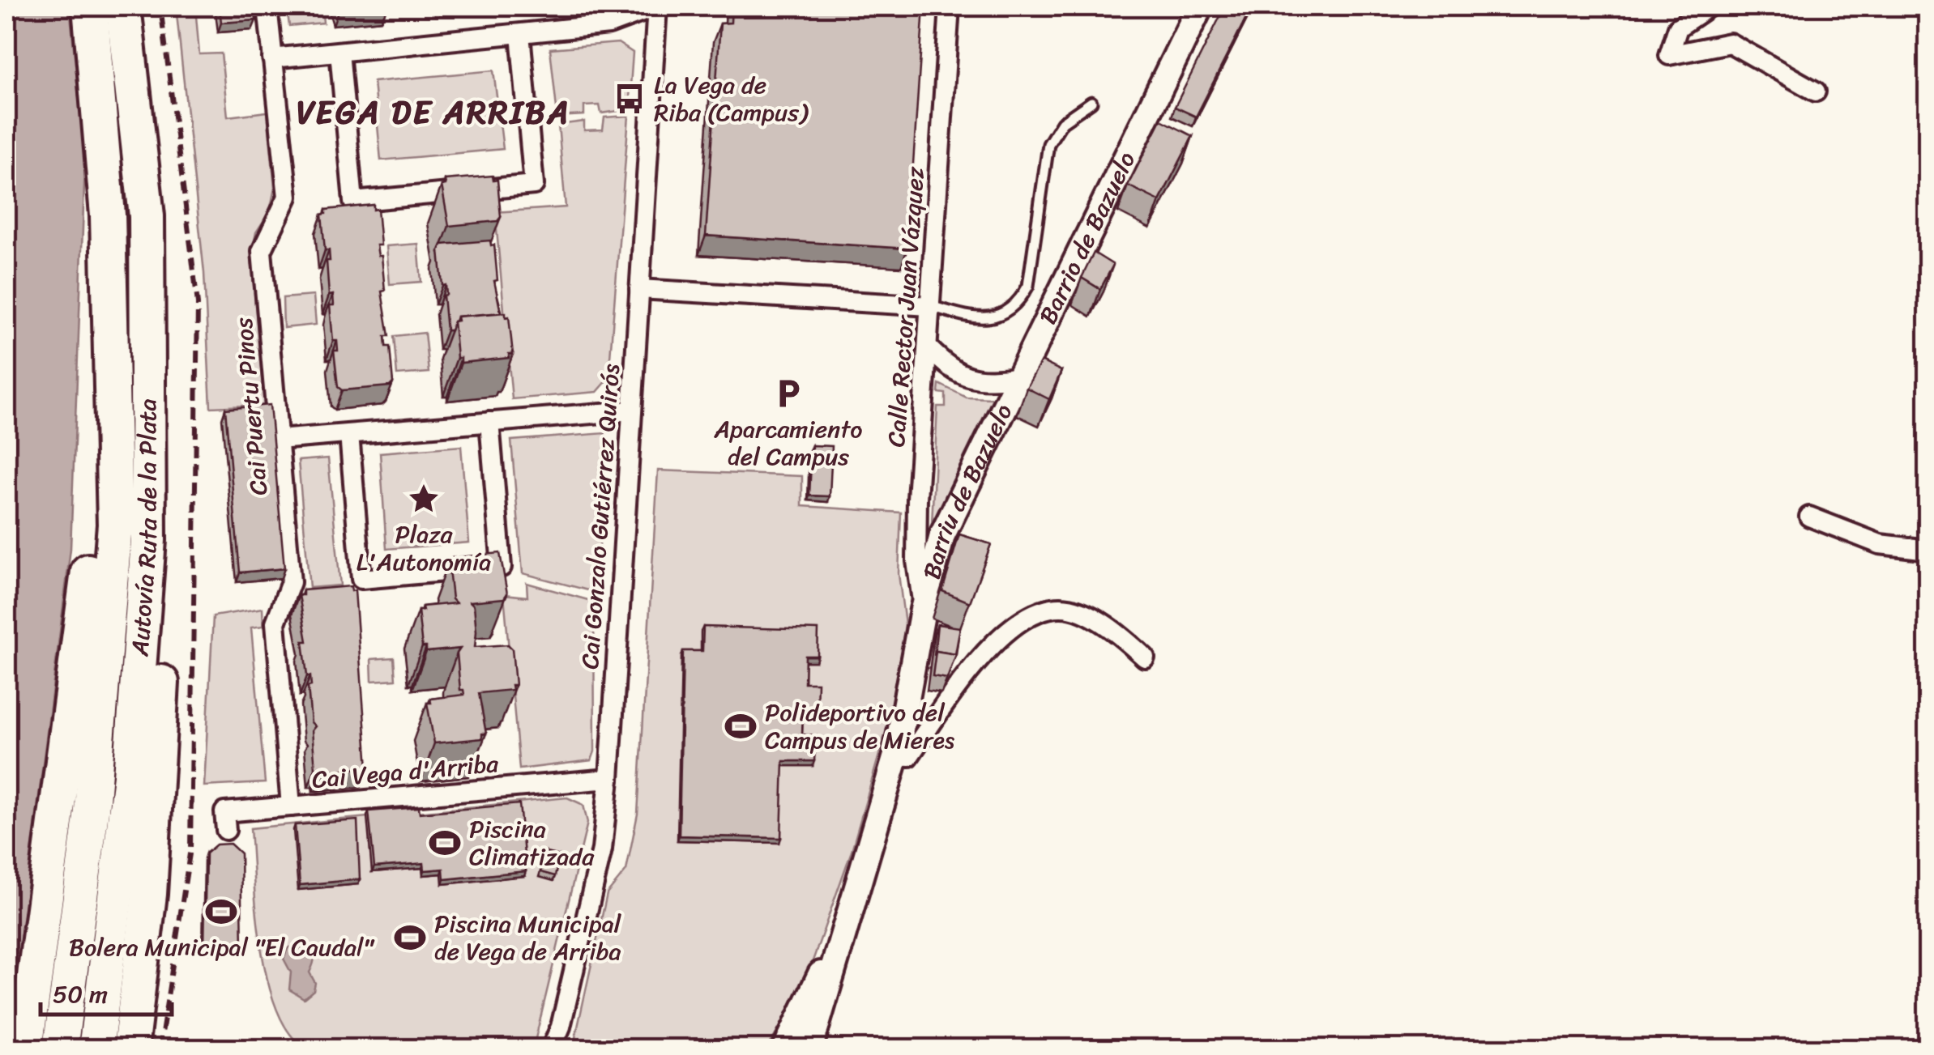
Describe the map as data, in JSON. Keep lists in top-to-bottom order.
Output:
{
  "streets": {
    "highway": ["Autovía Ruta de la Plata"],
    "street": [
      "Barrio de Bazuelo",
      "Calle Rector Juan Vázquez",
      "Cai Puertu Pinos",
      "Barriu de Bazuelo",
      "Cai Gonzalo Gutiérrez Quirós",
      "Cai Vega d'Arriba"
    ]
  },
  "crossings": [
    ["Barrio de Bazuelo", "Barriu de Bazuelo"],
    ["Calle Rector Juan Vázquez", "Barriu de Bazuelo"],
    ["Cai Puertu Pinos", "Cai Vega d'Arriba"],
    ["Cai Gonzalo Gutiérrez Quirós", "Cai Vega d'Arriba"]
  ],
  "districts": ["VEGA DE ARRIBA"],
  "places": {
    "bus stop": ["La Vega de Riba (Campus)"],
    "parking": ["Aparcamiento del Campus"],
    "place": ["Plaza L'Autonomía"],
    "sports": [
      "Polideportivo del Campus de Mieres",
      "Piscina Climatizada",
      "Bolera Municipal \"El Caudal\"",
      "Piscina Municipal de Vega de Arriba"
    ]
  },
  "scale_bar": "50 m"
}
